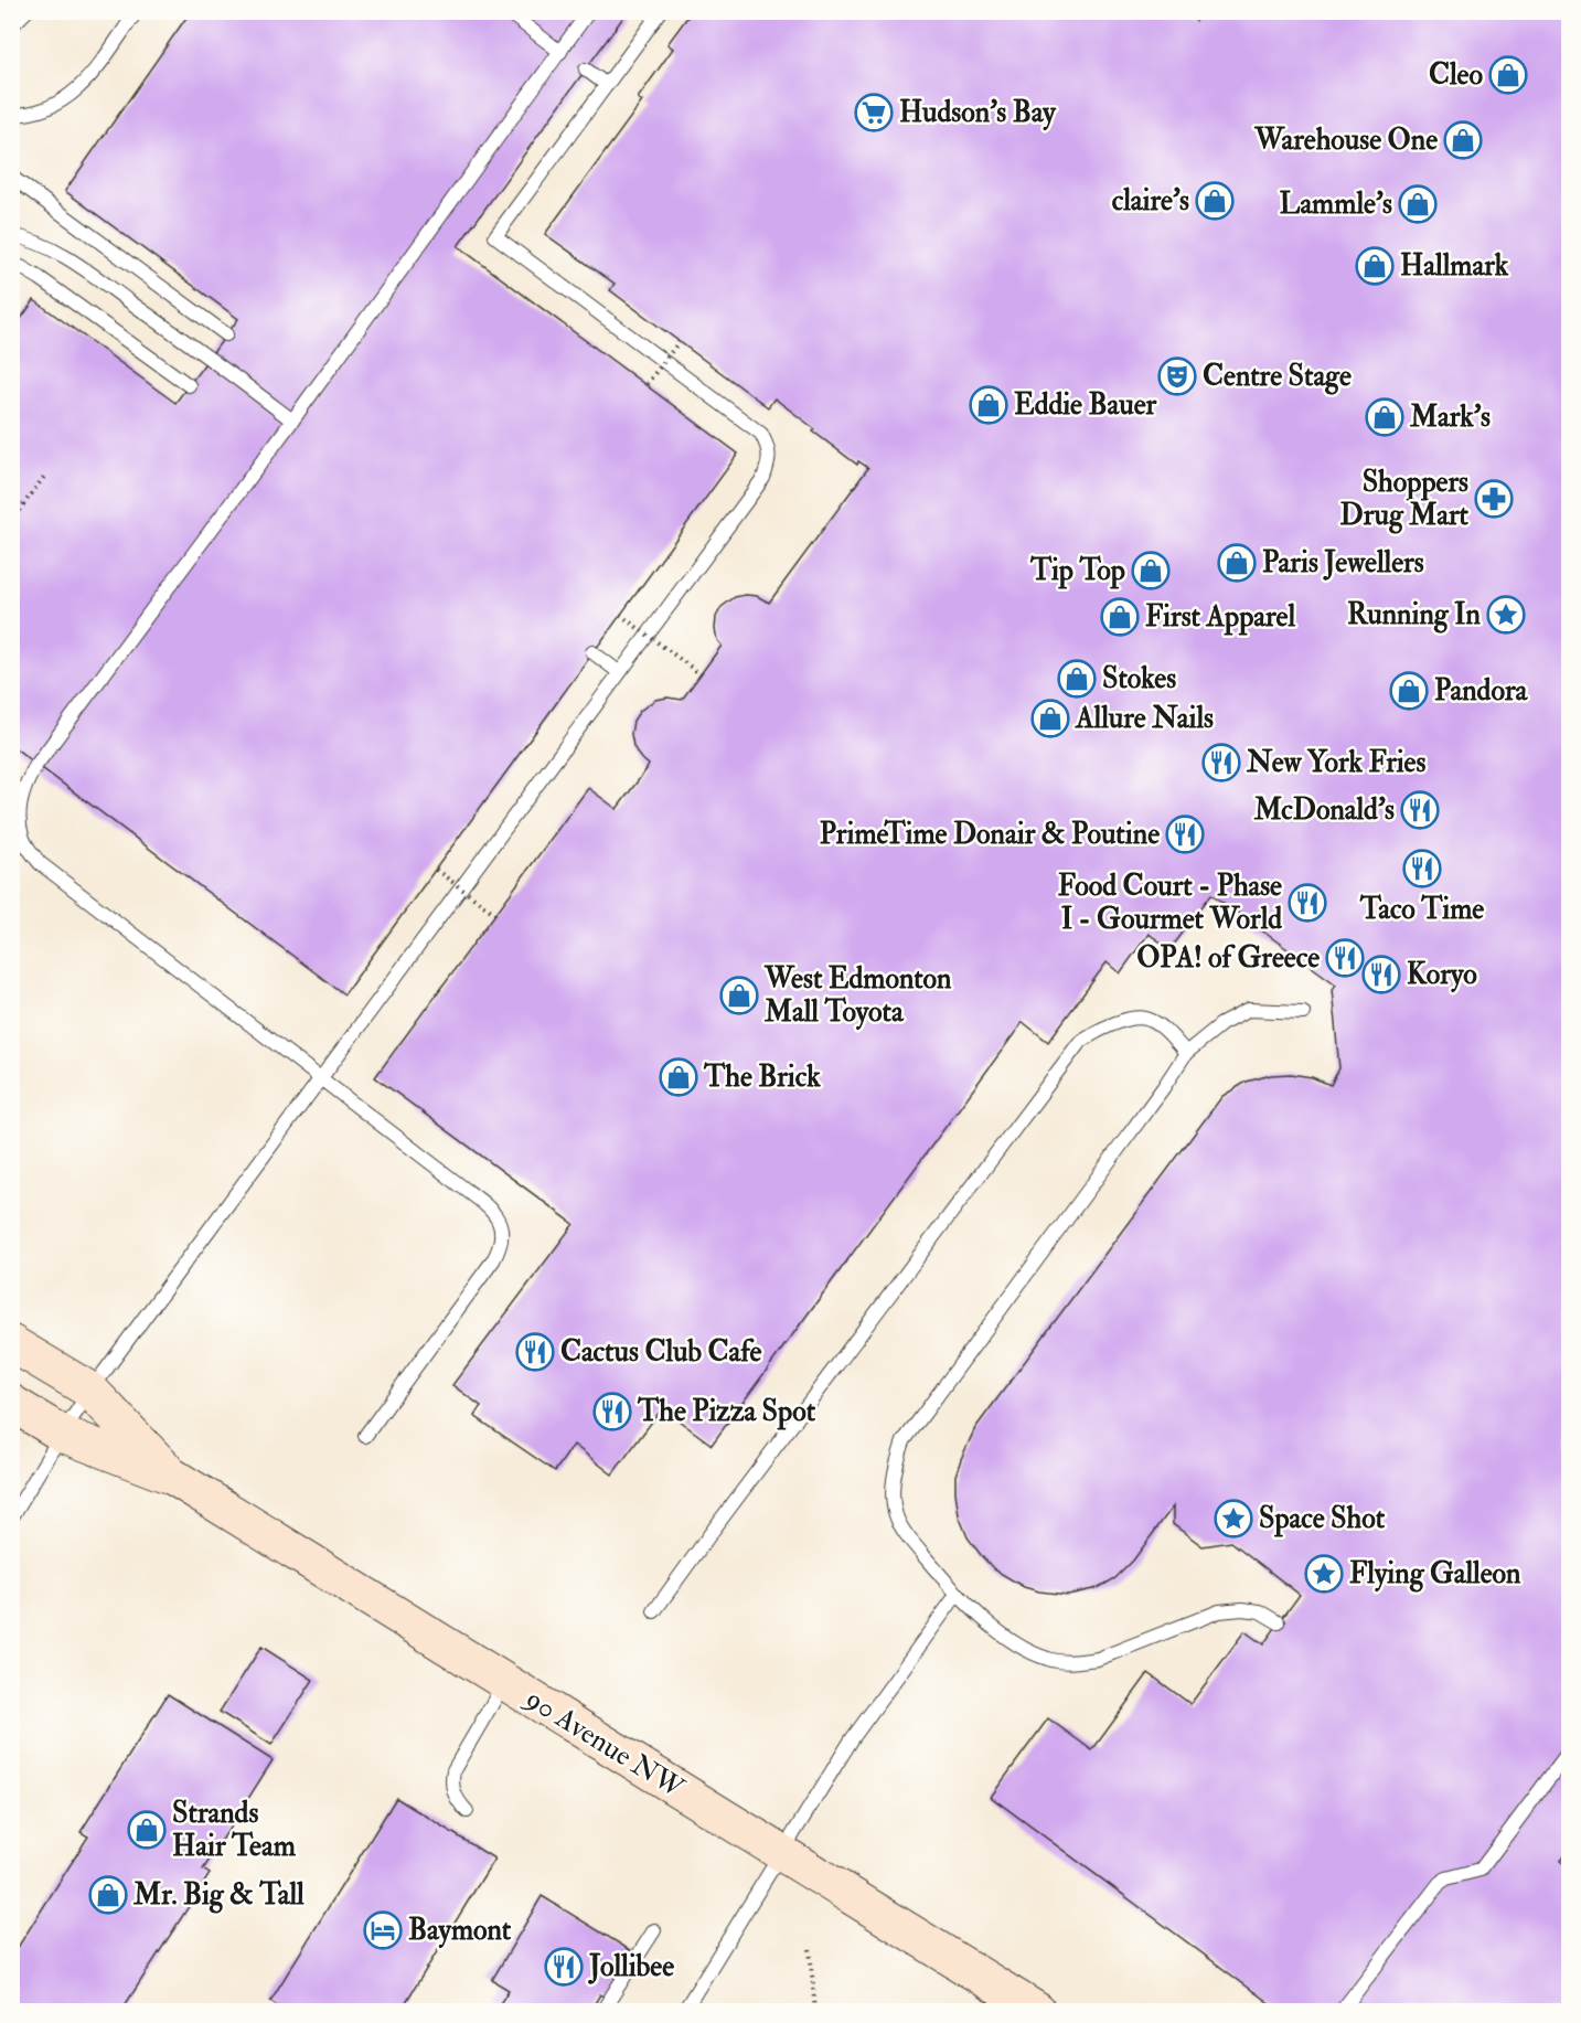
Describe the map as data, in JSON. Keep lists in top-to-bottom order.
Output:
{
  "streets": {
    "street": ["90 Avenue NW"]
  },
  "places": {
    "shop": [
      "Cleo",
      "Warehouse One",
      "claire's",
      "Lammle's",
      "Hallmark",
      "Eddie Bauer",
      "Mark's",
      "Paris Jewellers",
      "Tip Top",
      "First Apparel",
      "Stokes",
      "Pandora",
      "Allure Nails",
      "West Edmonton Mall Toyota",
      "The Brick",
      "Strands Hair Team",
      "Mr. Big & Tall"
    ],
    "supermarket": ["Hudson's Bay"],
    "theatre": ["Centre Stage"],
    "pharmacy": ["Shoppers Drug Mart"],
    "place": ["Running In", "Space Shot", "Flying Galleon"],
    "restaurant": [
      "New York Fries",
      "McDonald's",
      "PrimeTime Donair & Poutine",
      "Taco Time",
      "Food Court - Phase I - Gourmet World",
      "OPA! of Greece",
      "Koryo",
      "Cactus Club Cafe",
      "The Pizza Spot",
      "Jollibee"
    ],
    "hotel": ["Baymont"]
  }
}
